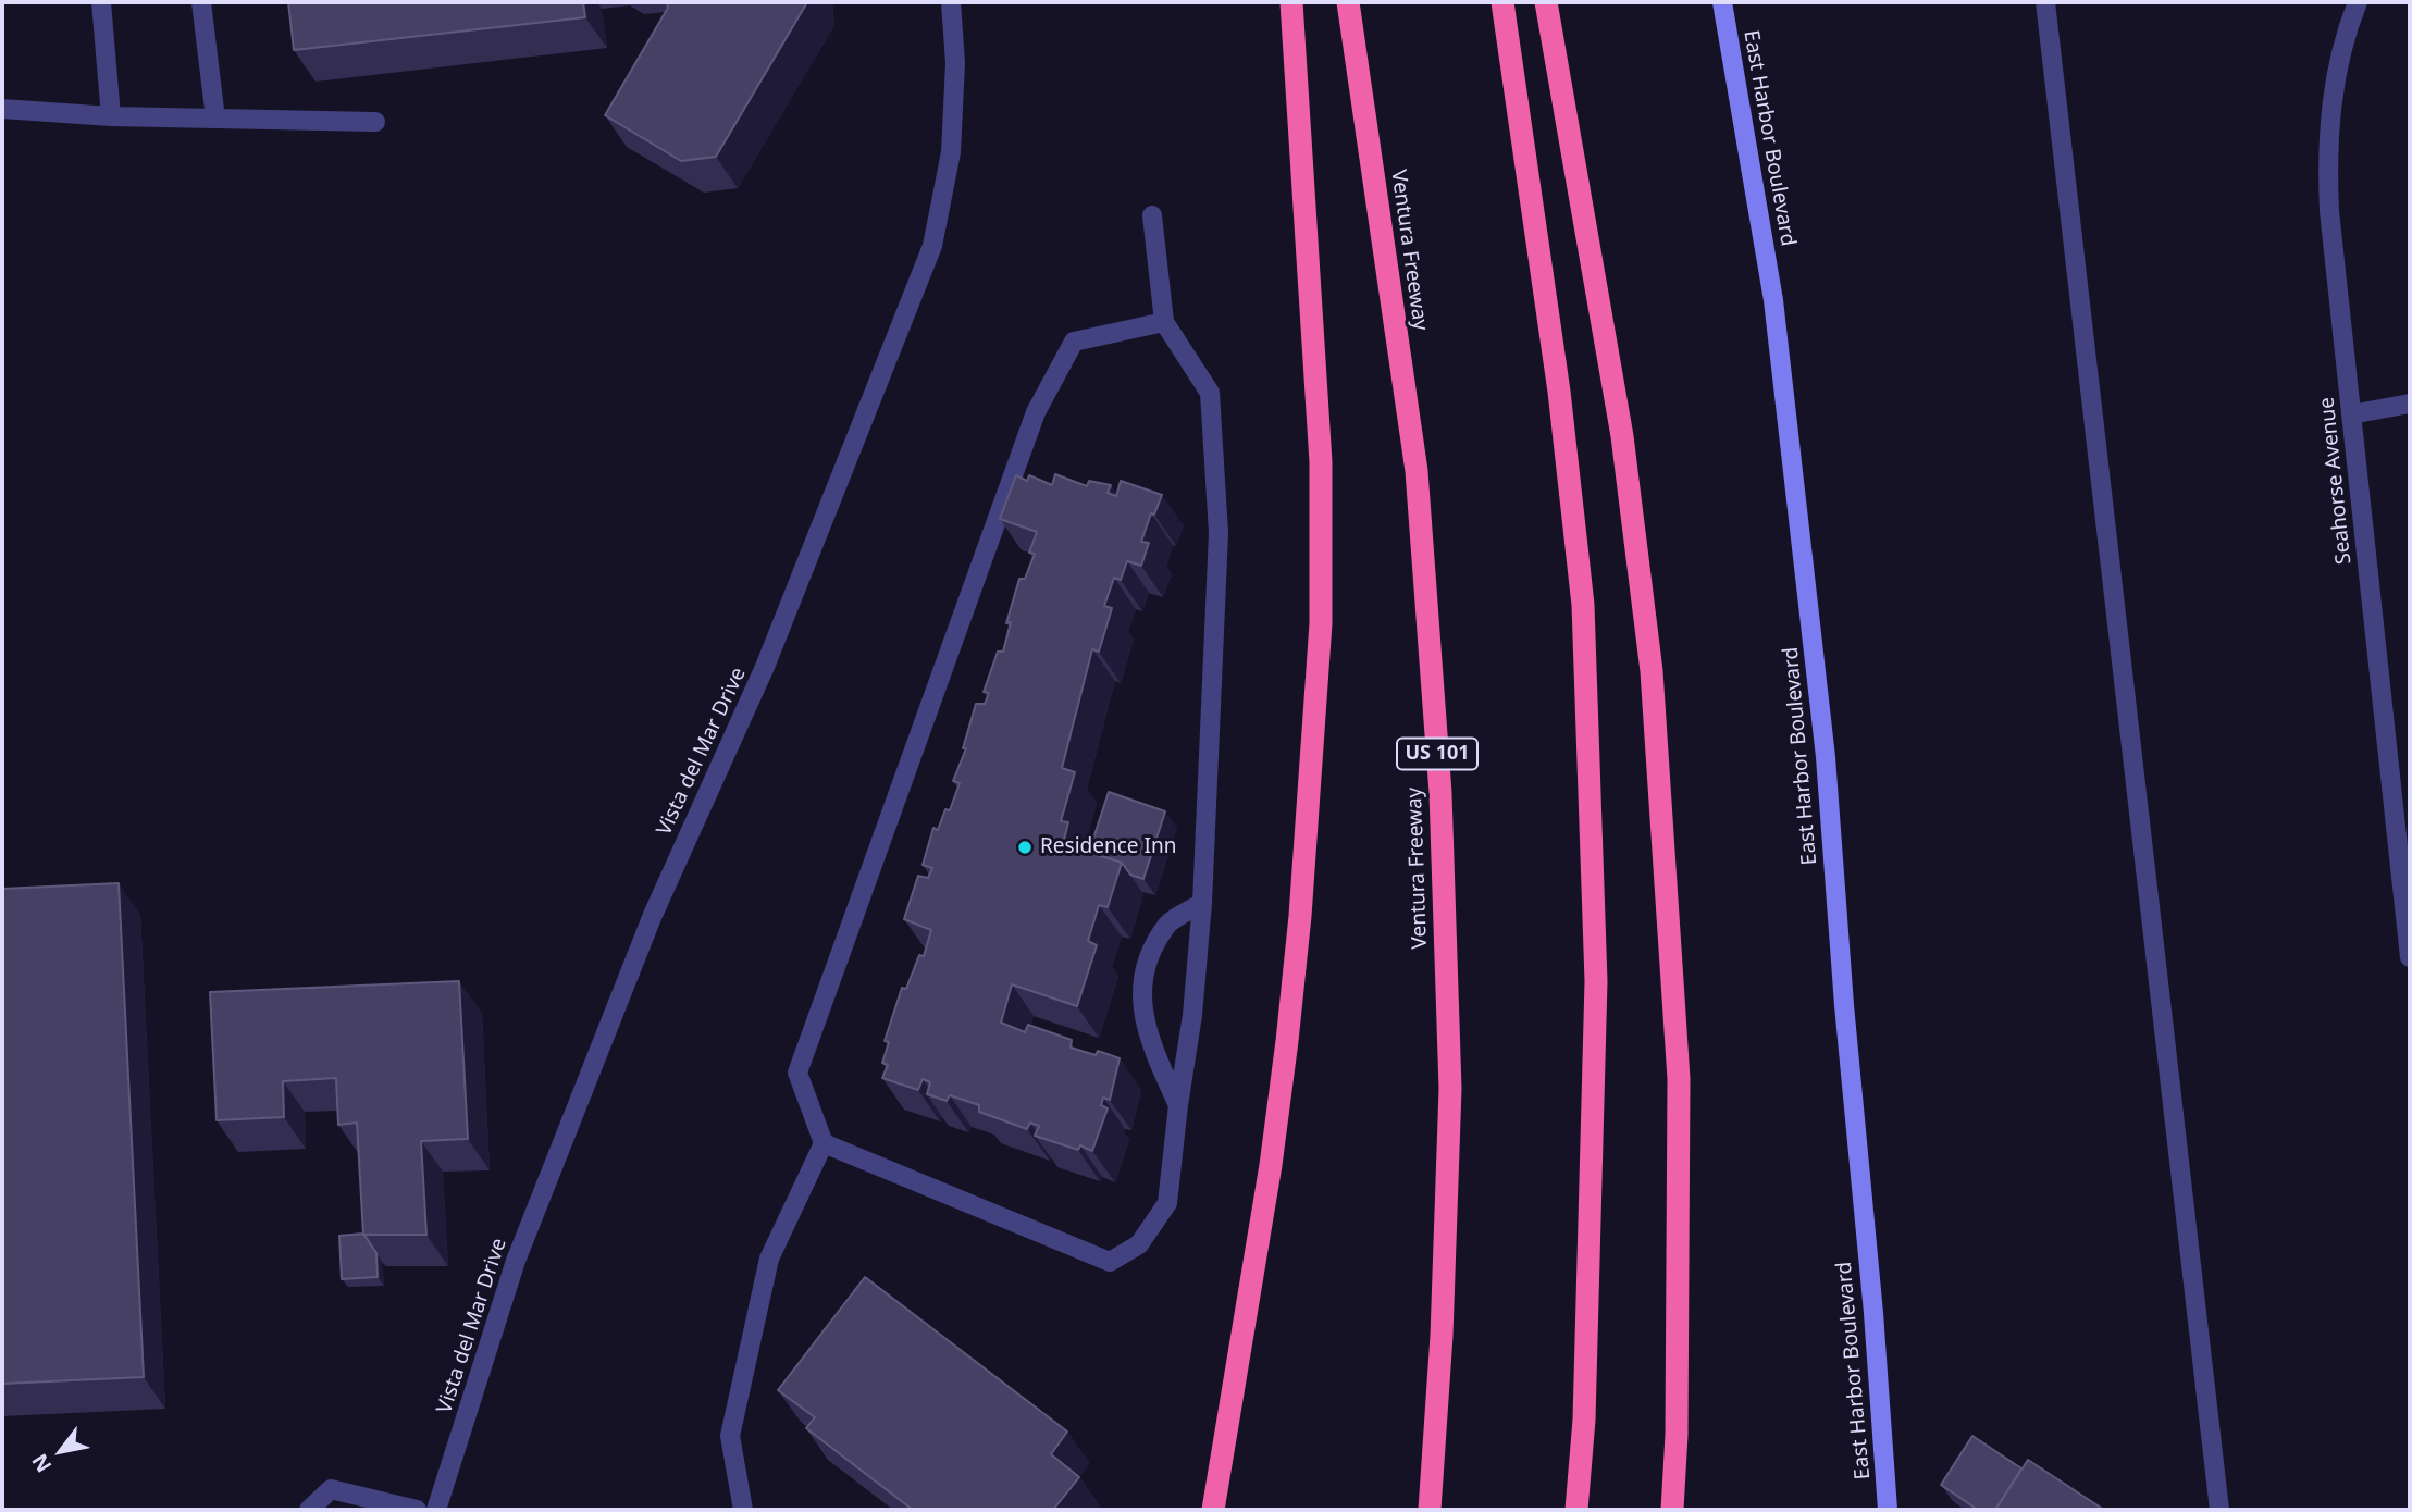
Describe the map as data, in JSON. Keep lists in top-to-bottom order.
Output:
{
  "streets": {
    "highway": ["Ventura Freeway", "US 101"],
    "main road": ["East Harbor Boulevard"],
    "street": ["Seahorse Avenue", "Vista del Mar Drive"]
  },
  "places": ["Residence Inn"],
  "north": "bottom left"
}
